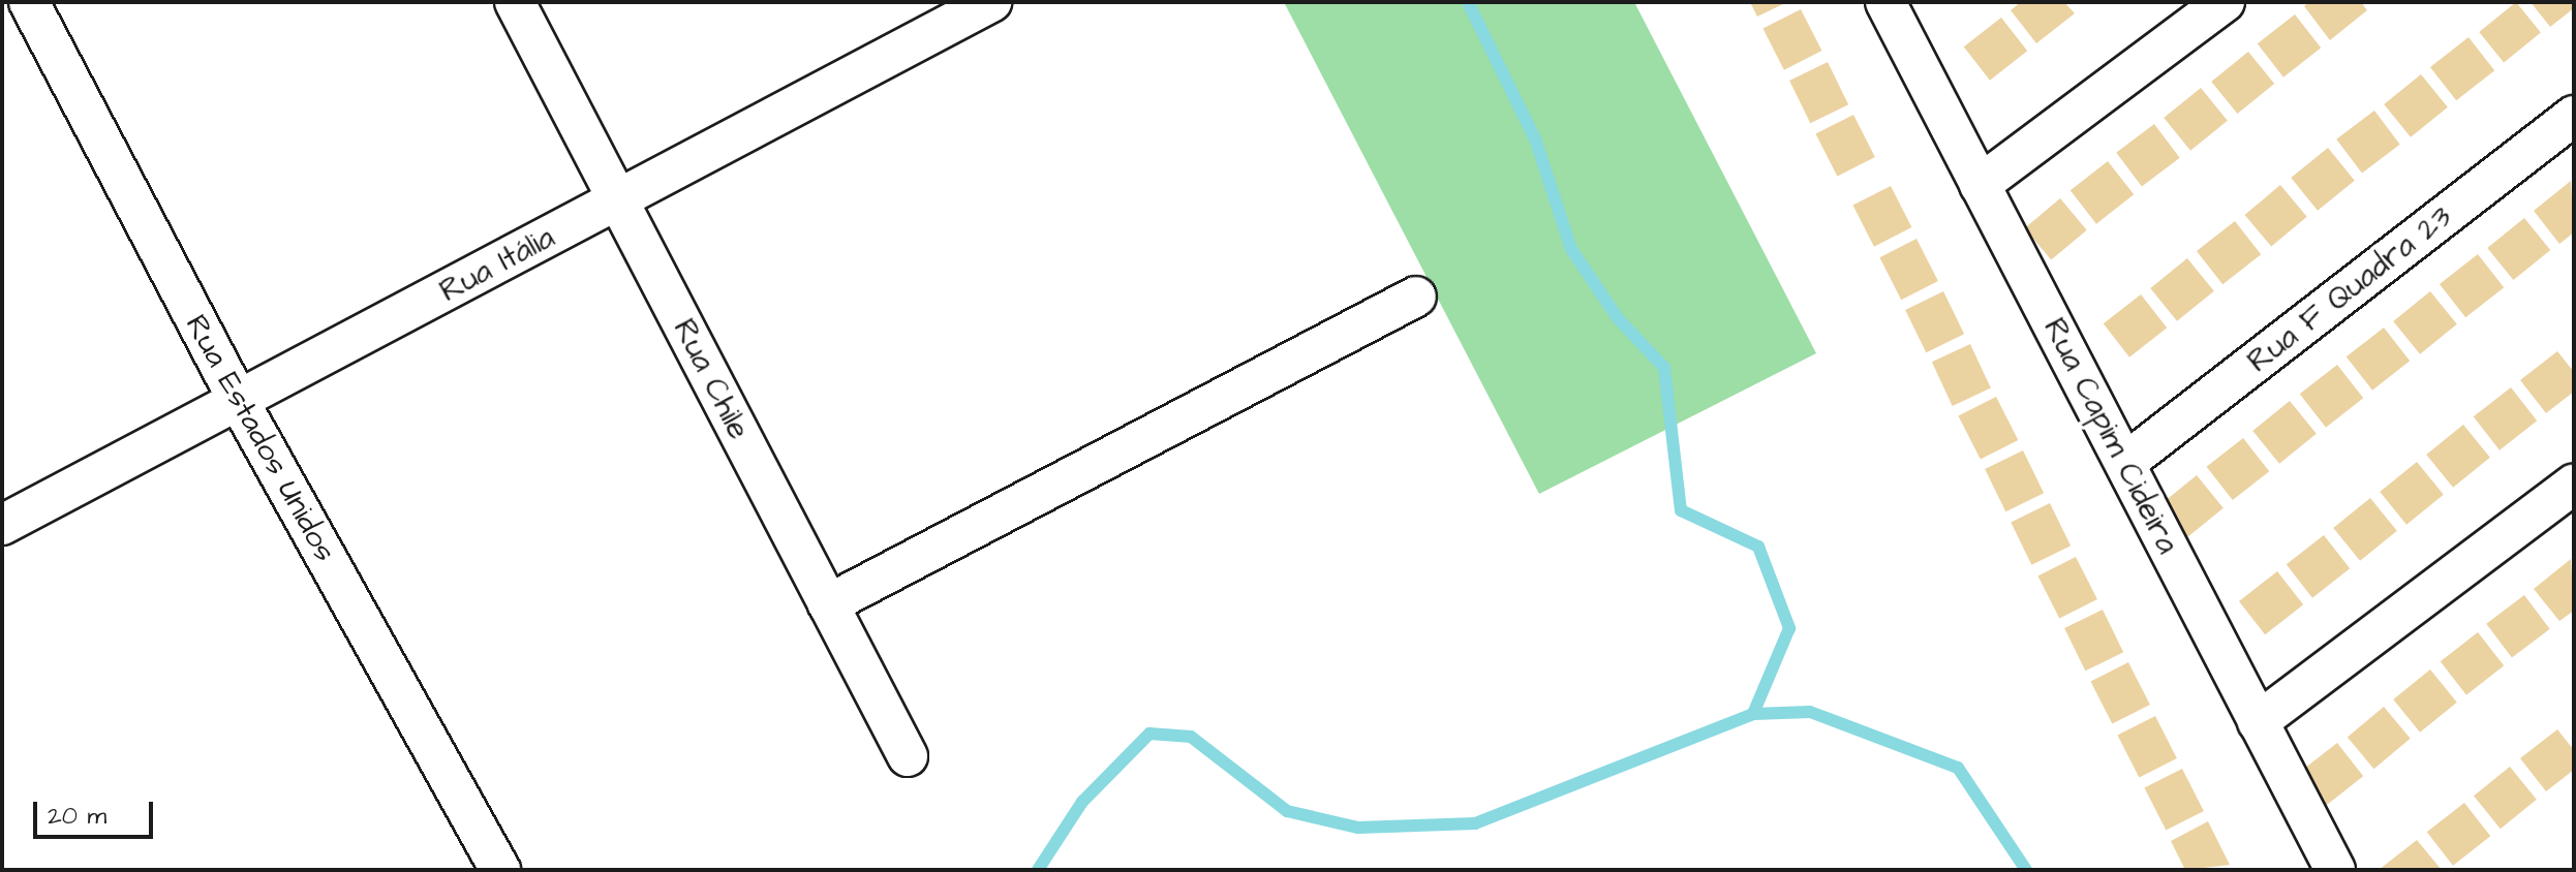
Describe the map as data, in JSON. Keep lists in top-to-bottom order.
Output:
{
  "streets": {
    "street": [
      "Rua Itália",
      "Rua F Quadra 23",
      "Rua Chile",
      "Rua Capim Cideira",
      "Rua Estados Unidos"
    ]
  },
  "crossings": [
    ["Rua Itália", "Rua Chile"],
    ["Rua Itália", "Rua Estados Unidos"],
    ["Rua F Quadra 23", "Rua Capim Cideira"]
  ],
  "scale_bar": "20 m"
}
